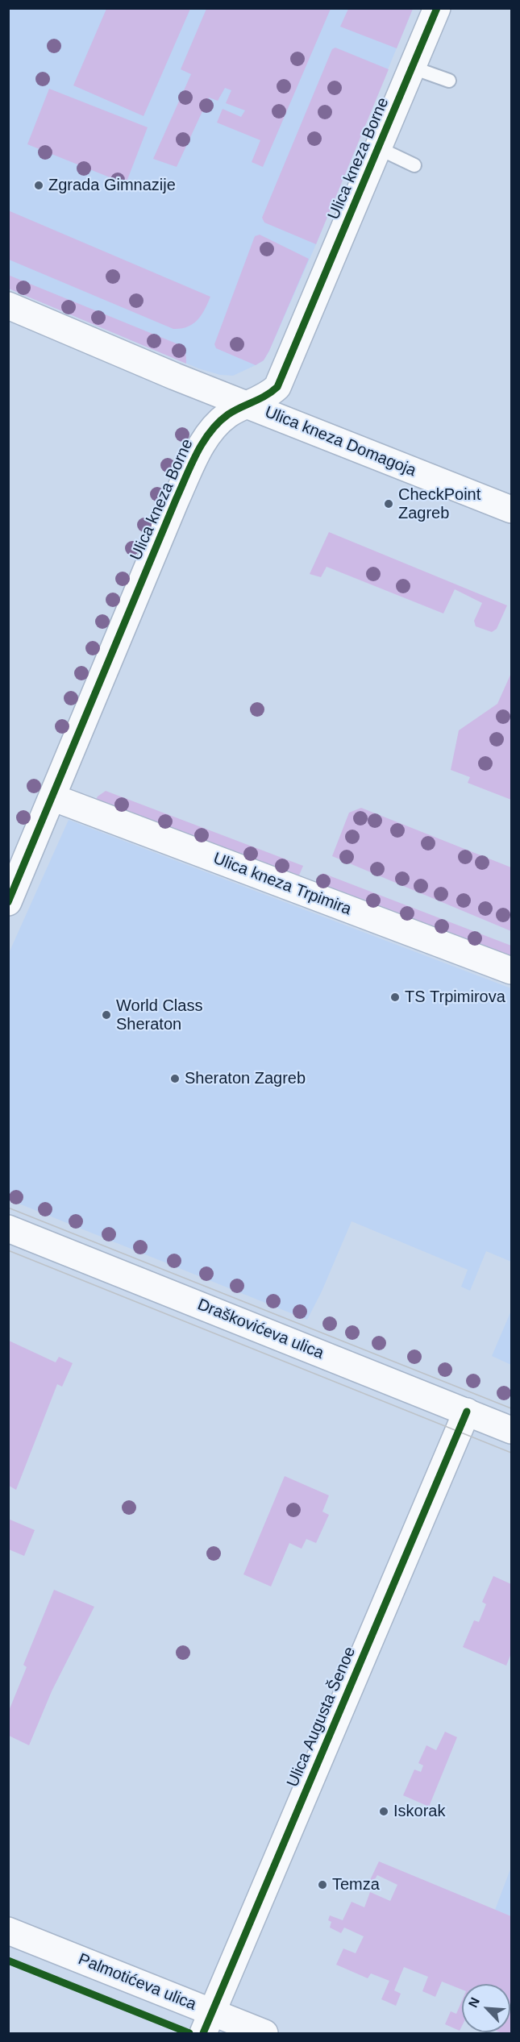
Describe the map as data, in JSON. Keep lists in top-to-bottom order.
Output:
{
  "streets": {
    "street": [
      "Ulica kneza Borne",
      "Ulica kneza Domagoja",
      "Ulica kneza Trpimira",
      "Draškovićeva ulica",
      "Ulica Augusta Šenoe",
      "Palmotićeva ulica"
    ]
  },
  "crossings": [
    ["Ulica kneza Borne", "Ulica kneza Domagoja"],
    ["Ulica kneza Borne", "Ulica kneza Trpimira"],
    ["Draškovićeva ulica", "Ulica Augusta Šenoe"],
    ["Ulica Augusta Šenoe", "Palmotićeva ulica"]
  ],
  "places": [
    "Zgrada Gimnazije",
    "CheckPoint Zagreb",
    "TS Trpimirova",
    "World Class Sheraton",
    "Sheraton Zagreb",
    "Iskorak",
    "Temza"
  ],
  "north": "top left"
}
